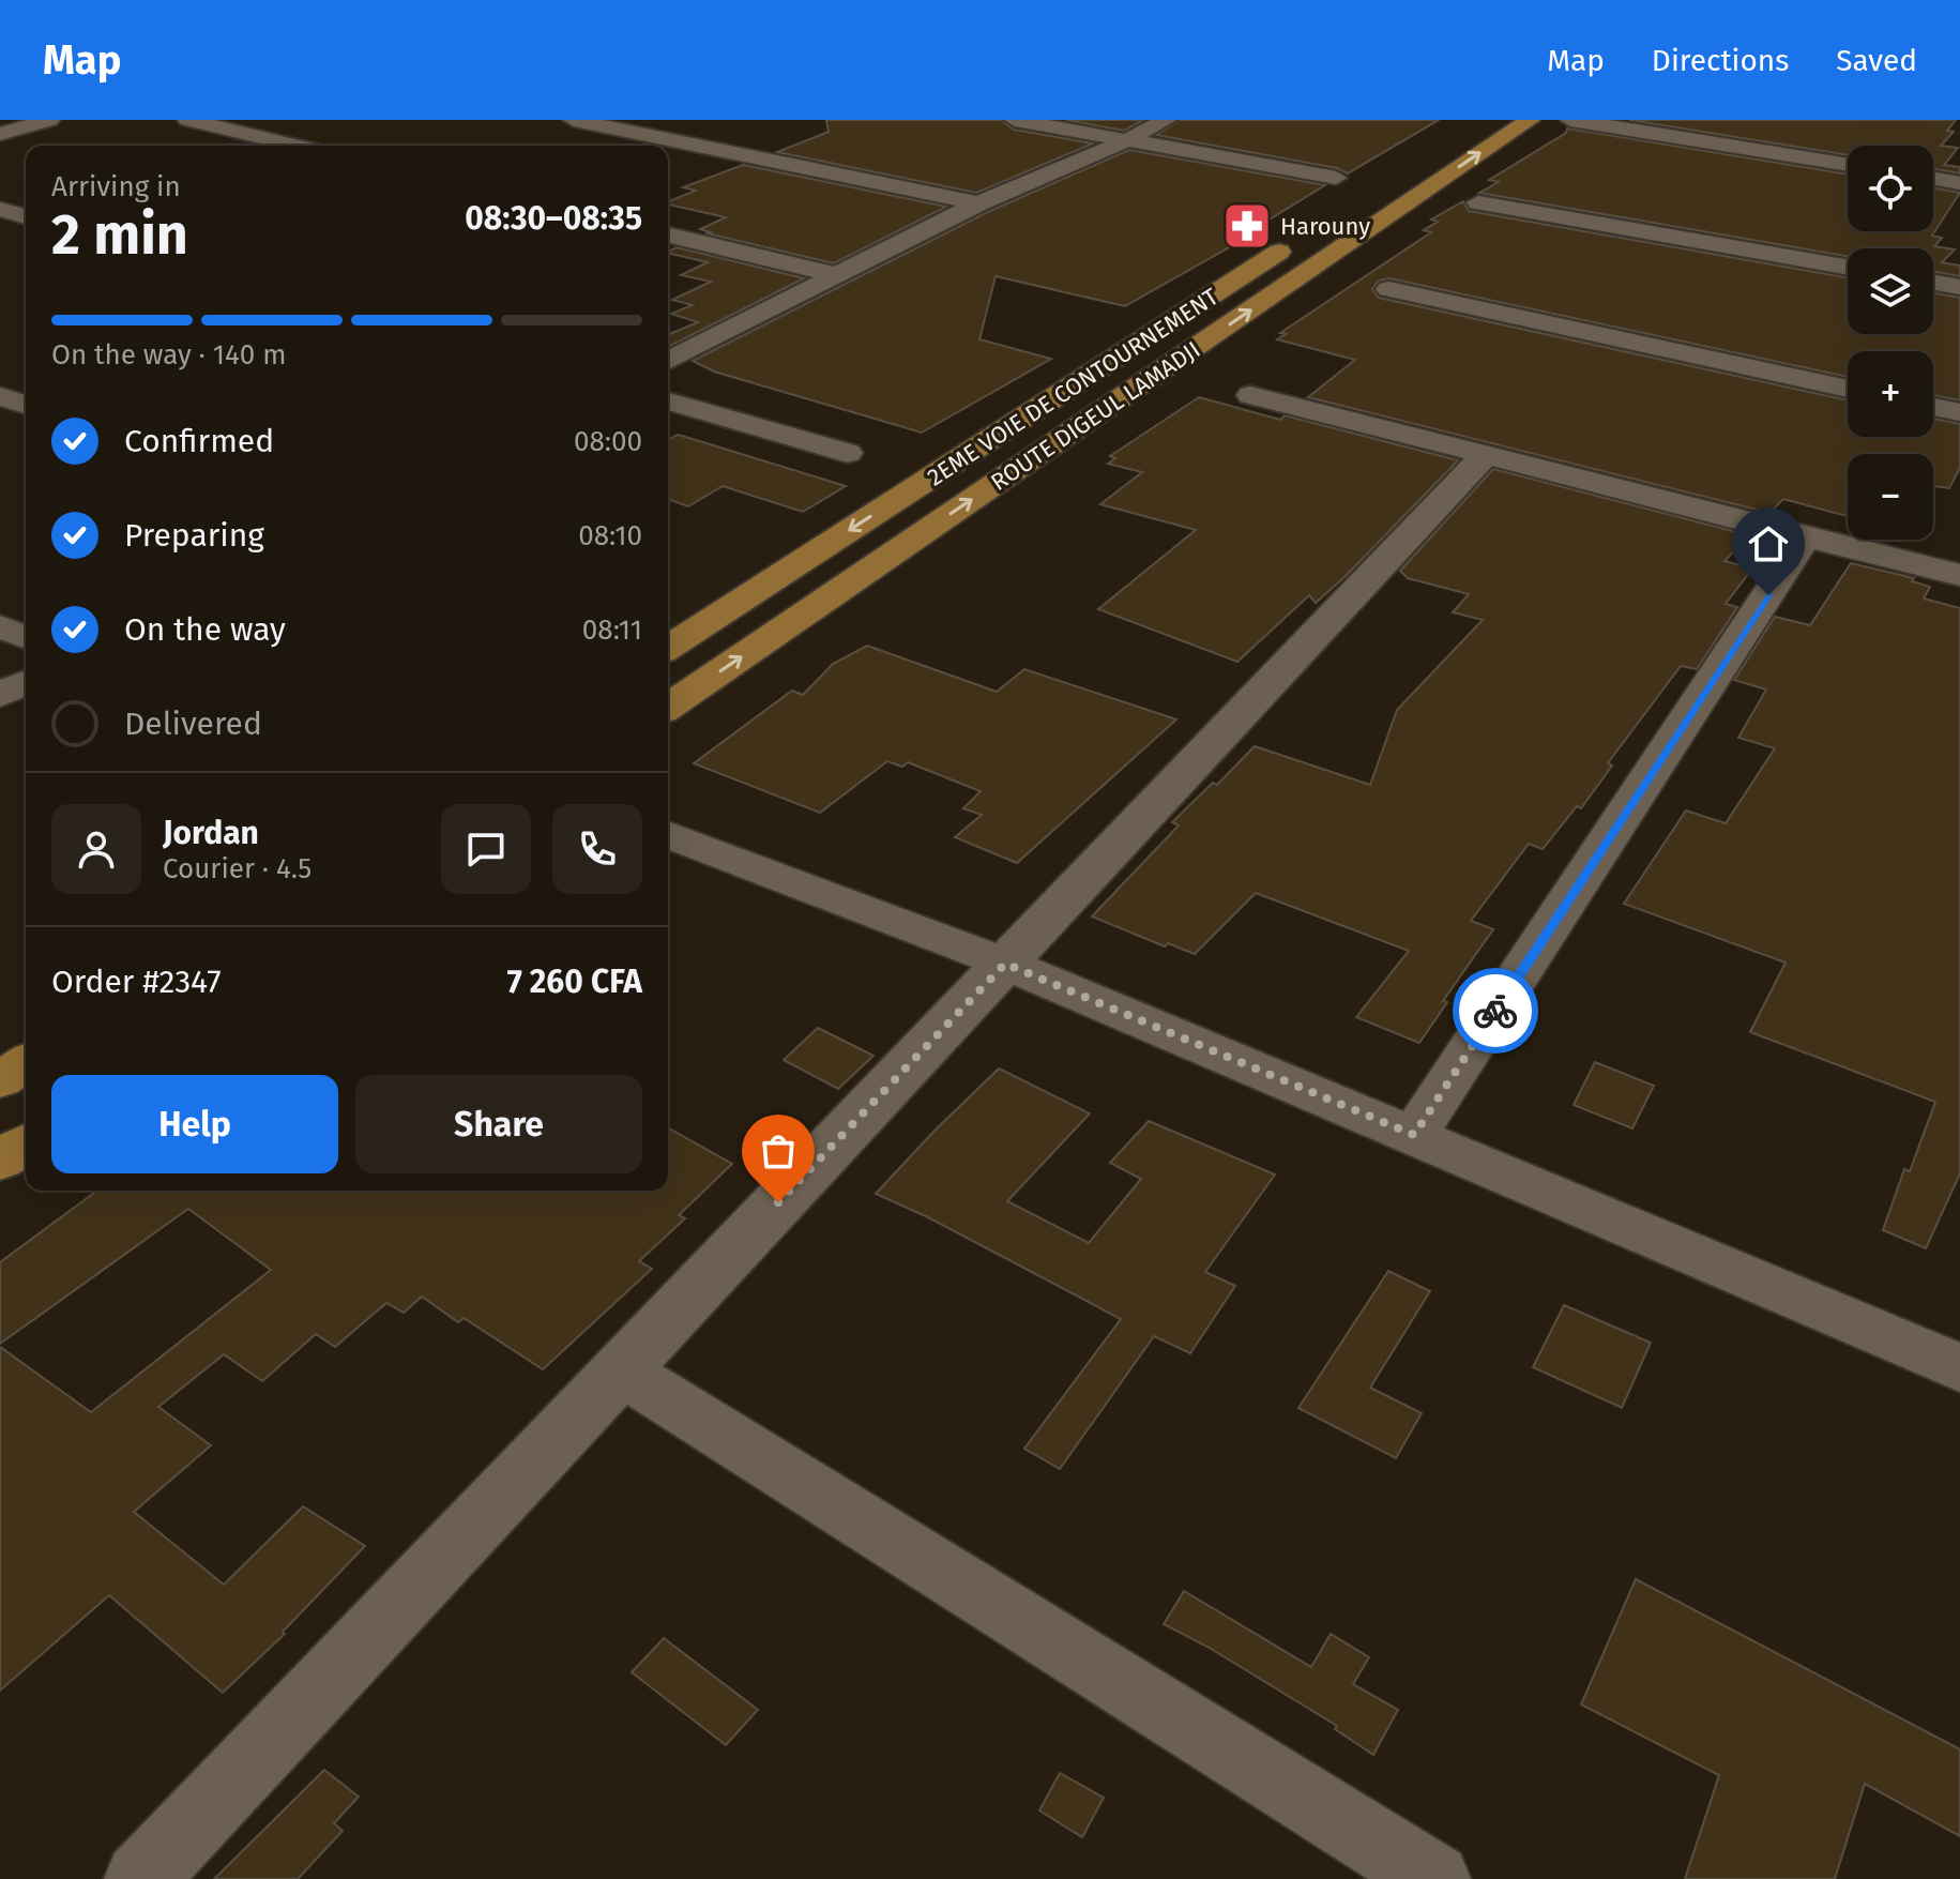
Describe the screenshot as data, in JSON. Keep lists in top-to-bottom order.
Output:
{
  "streets": {
    "main road": ["2EME VOIE DE CONTOURNEMENT", "ROUTE DIGEUL LAMADJI"]
  },
  "one_way": ["2EME VOIE DE CONTOURNEMENT", "ROUTE DIGEUL LAMADJI"],
  "places": {
    "pharmacy": ["Harouny"]
  },
  "page": {
    "header": "Map",
    "nav": ["Map", "Directions", "Saved"],
    "map_buttons": ["+", "−"],
    "heading": ["2 min", "Arriving in", "08:30–08:35"],
    "panel": [
      "Jordan",
      "Courier · 4.5",
      "Order #2347",
      "7 260 CFA"
    ],
    "bar": "On the way · 140 m",
    "list": [
      ["Confirmed", "08:00"],
      ["Preparing", "08:10"],
      ["On the way", "08:11"],
      "Delivered"
    ],
    "buttons": ["Help", "Share"]
  }
}
